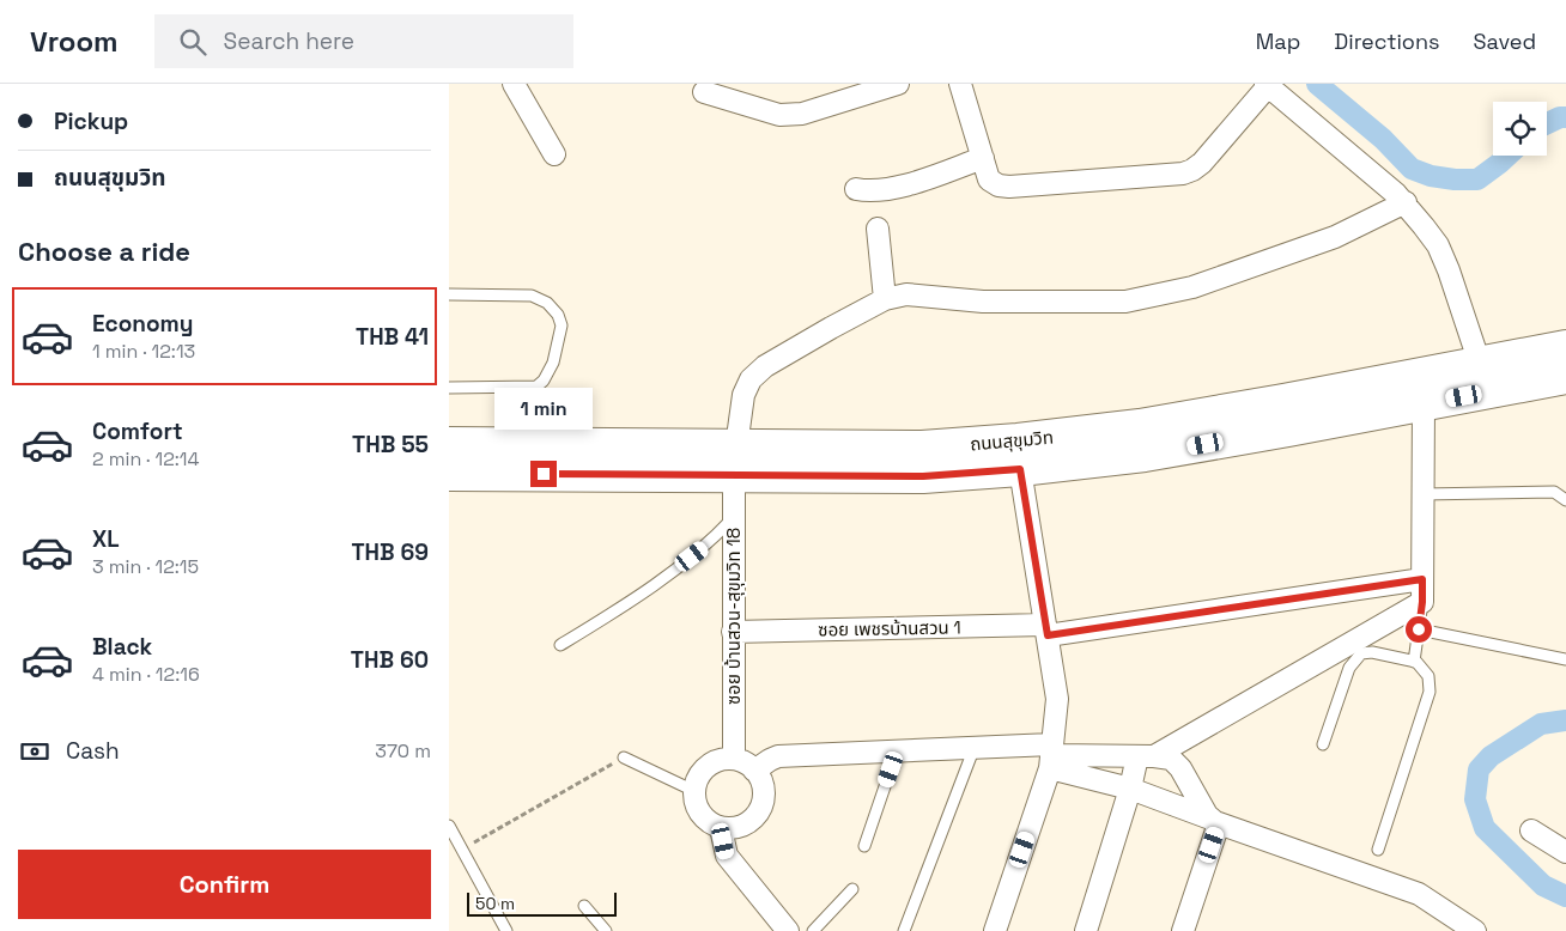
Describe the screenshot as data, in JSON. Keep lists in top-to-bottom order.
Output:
{
  "streets": {
    "main road": ["ถนนสุขุมวิท"],
    "street": ["ซอย บ้านสวน-สุขุมวิท 18", "ซอย เพชรบ้านสวน 1"]
  },
  "crossings": [
    ["ถนนสุขุมวิท", "ซอย บ้านสวน-สุขุมวิท 18"],
    ["ซอย บ้านสวน-สุขุมวิท 18", "ซอย เพชรบ้านสวน 1"]
  ],
  "scale_bar": "50 m",
  "page": {
    "header": "Vroom",
    "search": "Search here",
    "nav": ["Map", "Directions", "Saved"],
    "banner": ["Pickup", "ถนนสุขุมวิท"],
    "heading": "Choose a ride",
    "list": [
      {
        "name": "Economy",
        "note": "1 min · 12:13",
        "value": "THB 41"
      },
      {
        "name": "Comfort",
        "note": "2 min · 12:14",
        "value": "THB 55"
      },
      {
        "name": "XL",
        "note": "3 min · 12:15",
        "value": "THB 69"
      },
      {
        "name": "Black",
        "note": "4 min · 12:16",
        "value": "THB 60"
      }
    ],
    "bubble": "1 min",
    "pay": ["Cash", "370 m"],
    "buttons": "Confirm",
    "scale": "50 m"
  }
}
